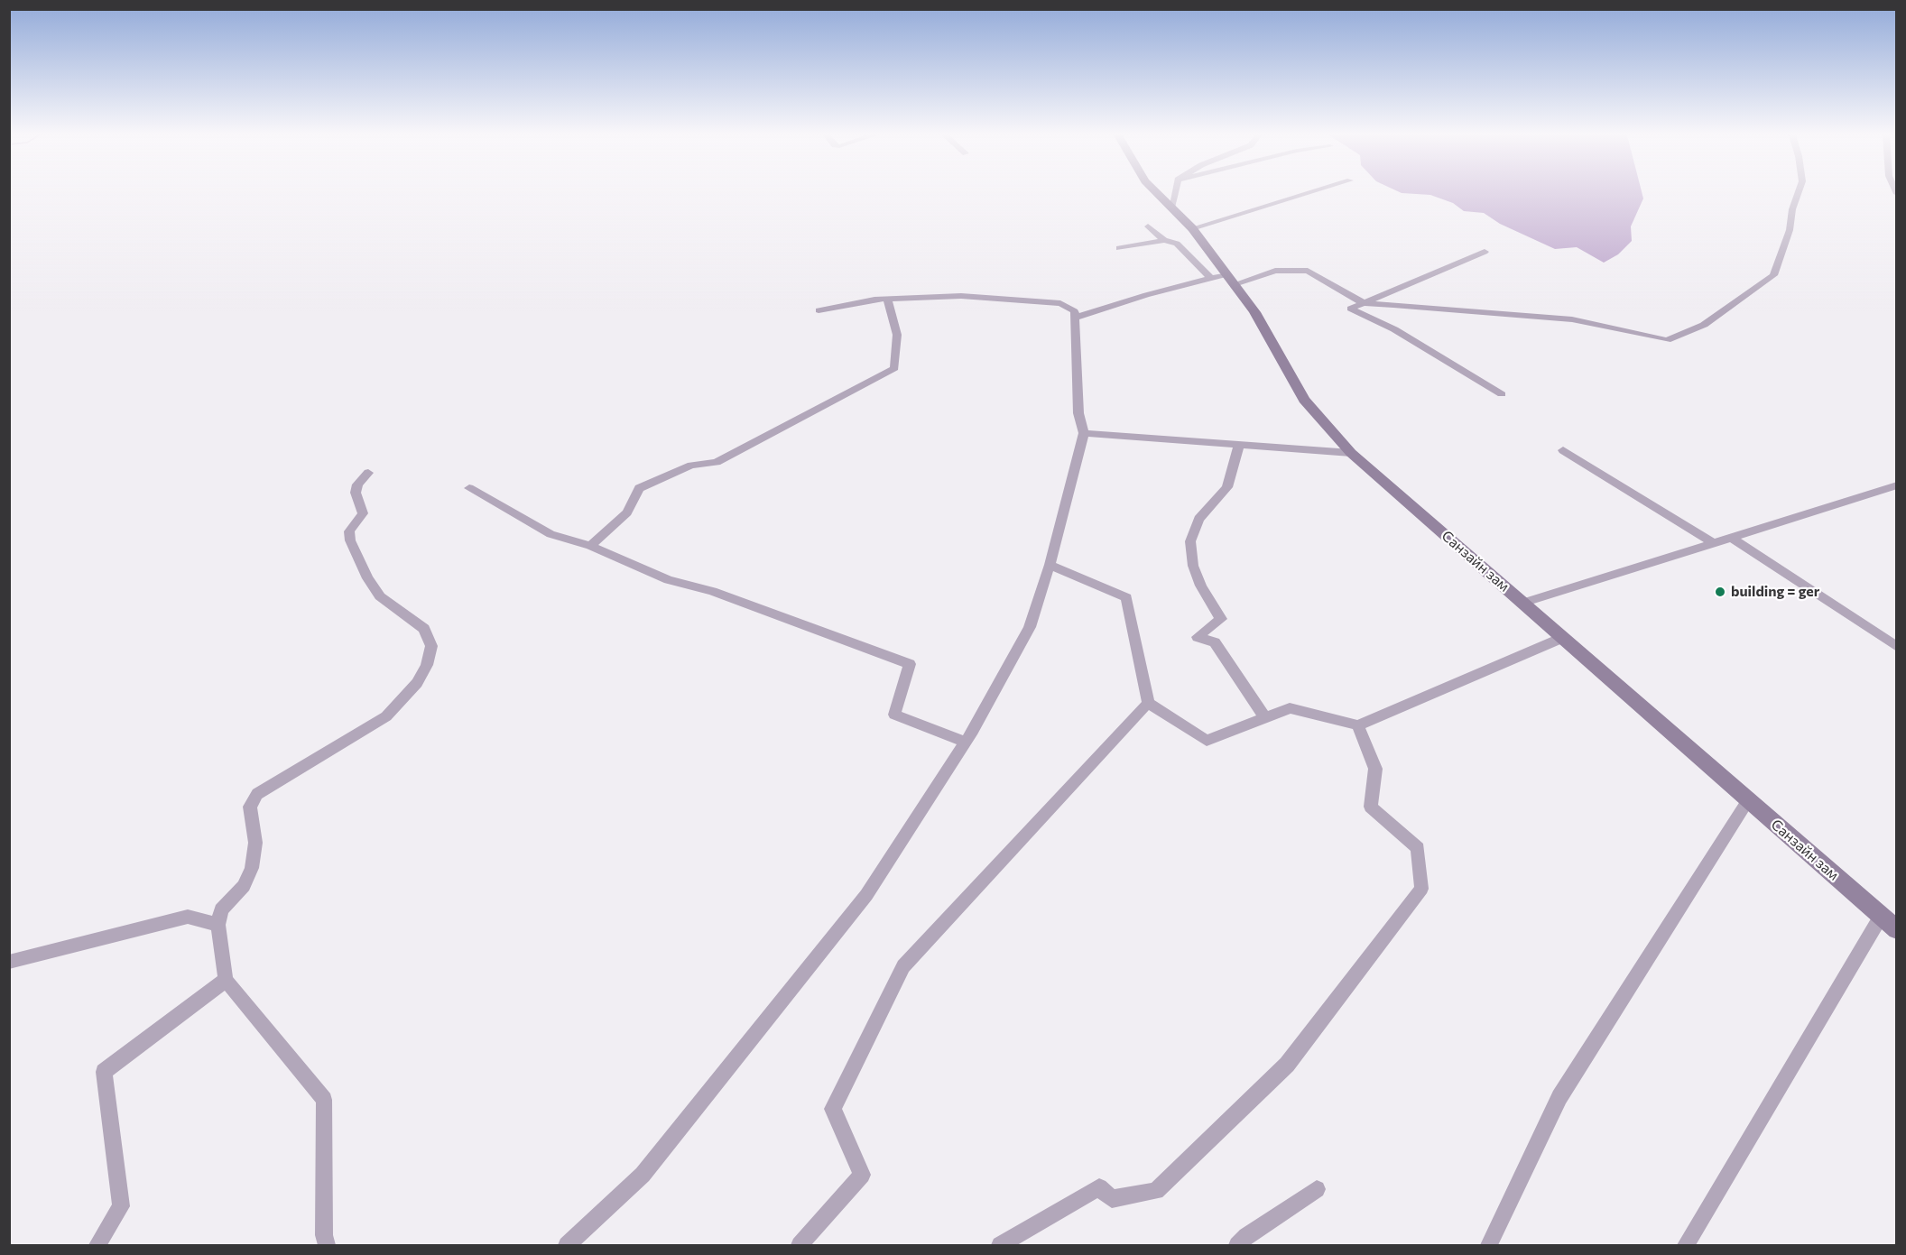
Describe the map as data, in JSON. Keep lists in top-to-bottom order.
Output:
{
  "streets": {
    "main road": ["Санзайн зам"]
  },
  "places": ["building = ger"]
}
